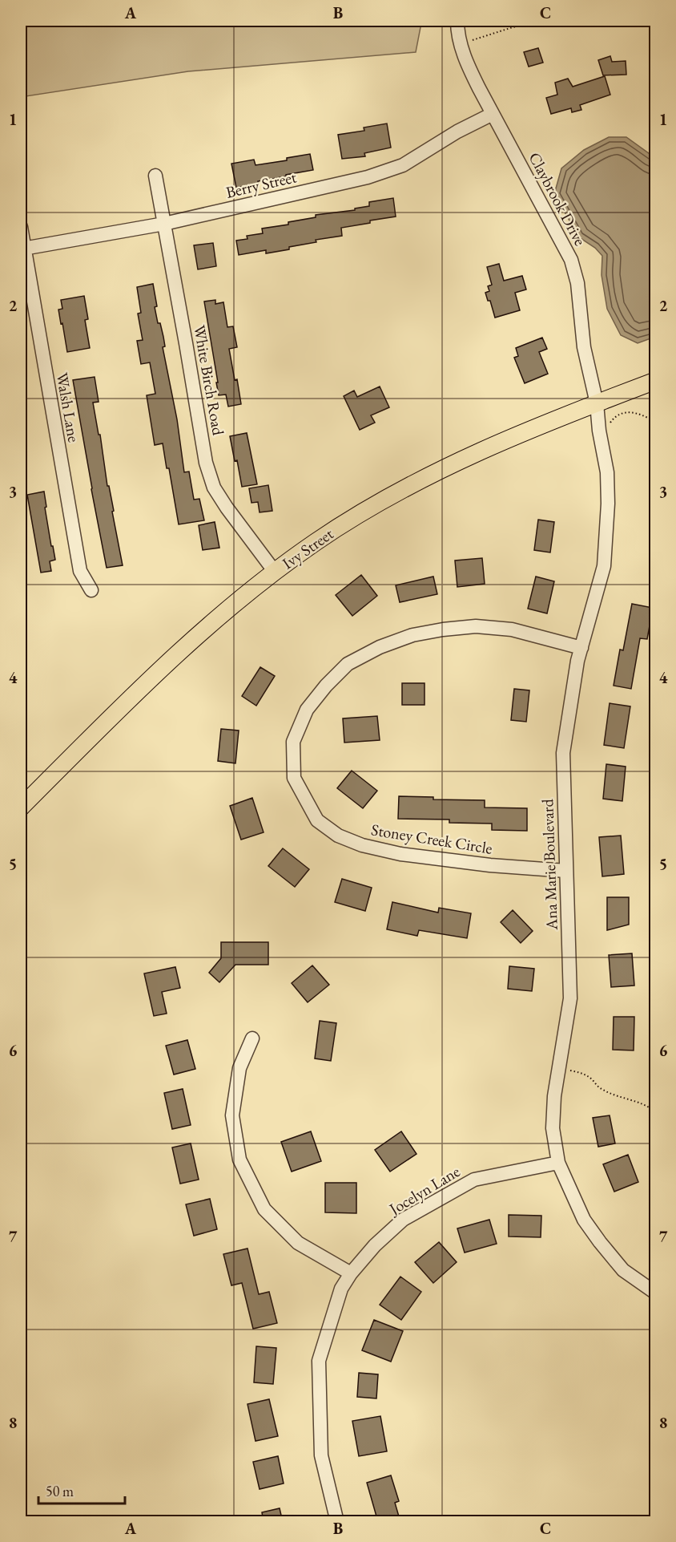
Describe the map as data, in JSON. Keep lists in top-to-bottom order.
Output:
{
  "streets": {
    "main road": ["Ivy Street"],
    "street": [
      "Berry Street",
      "Claybrook Drive",
      "White Birch Road",
      "Walsh Lane",
      "Stoney Creek Circle",
      "Ana Marie Boulevard",
      "Jocelyn Lane"
    ]
  },
  "crossings": [
    ["Berry Street", "Claybrook Drive"],
    ["Berry Street", "White Birch Road"],
    ["Berry Street", "Walsh Lane"],
    ["Claybrook Drive", "Ivy Street"],
    ["Claybrook Drive", "Ana Marie Boulevard"],
    ["White Birch Road", "Ivy Street"],
    ["Ivy Street", "Ana Marie Boulevard"],
    ["Stoney Creek Circle", "Ana Marie Boulevard"],
    ["Ana Marie Boulevard", "Jocelyn Lane"]
  ],
  "scale_bar": "50 m",
  "grid": {
    "columns": ["A", "B", "C"],
    "rows": [
      "1",
      "2",
      "3",
      "4",
      "5",
      "6",
      "7",
      "8"
    ]
  }
}
